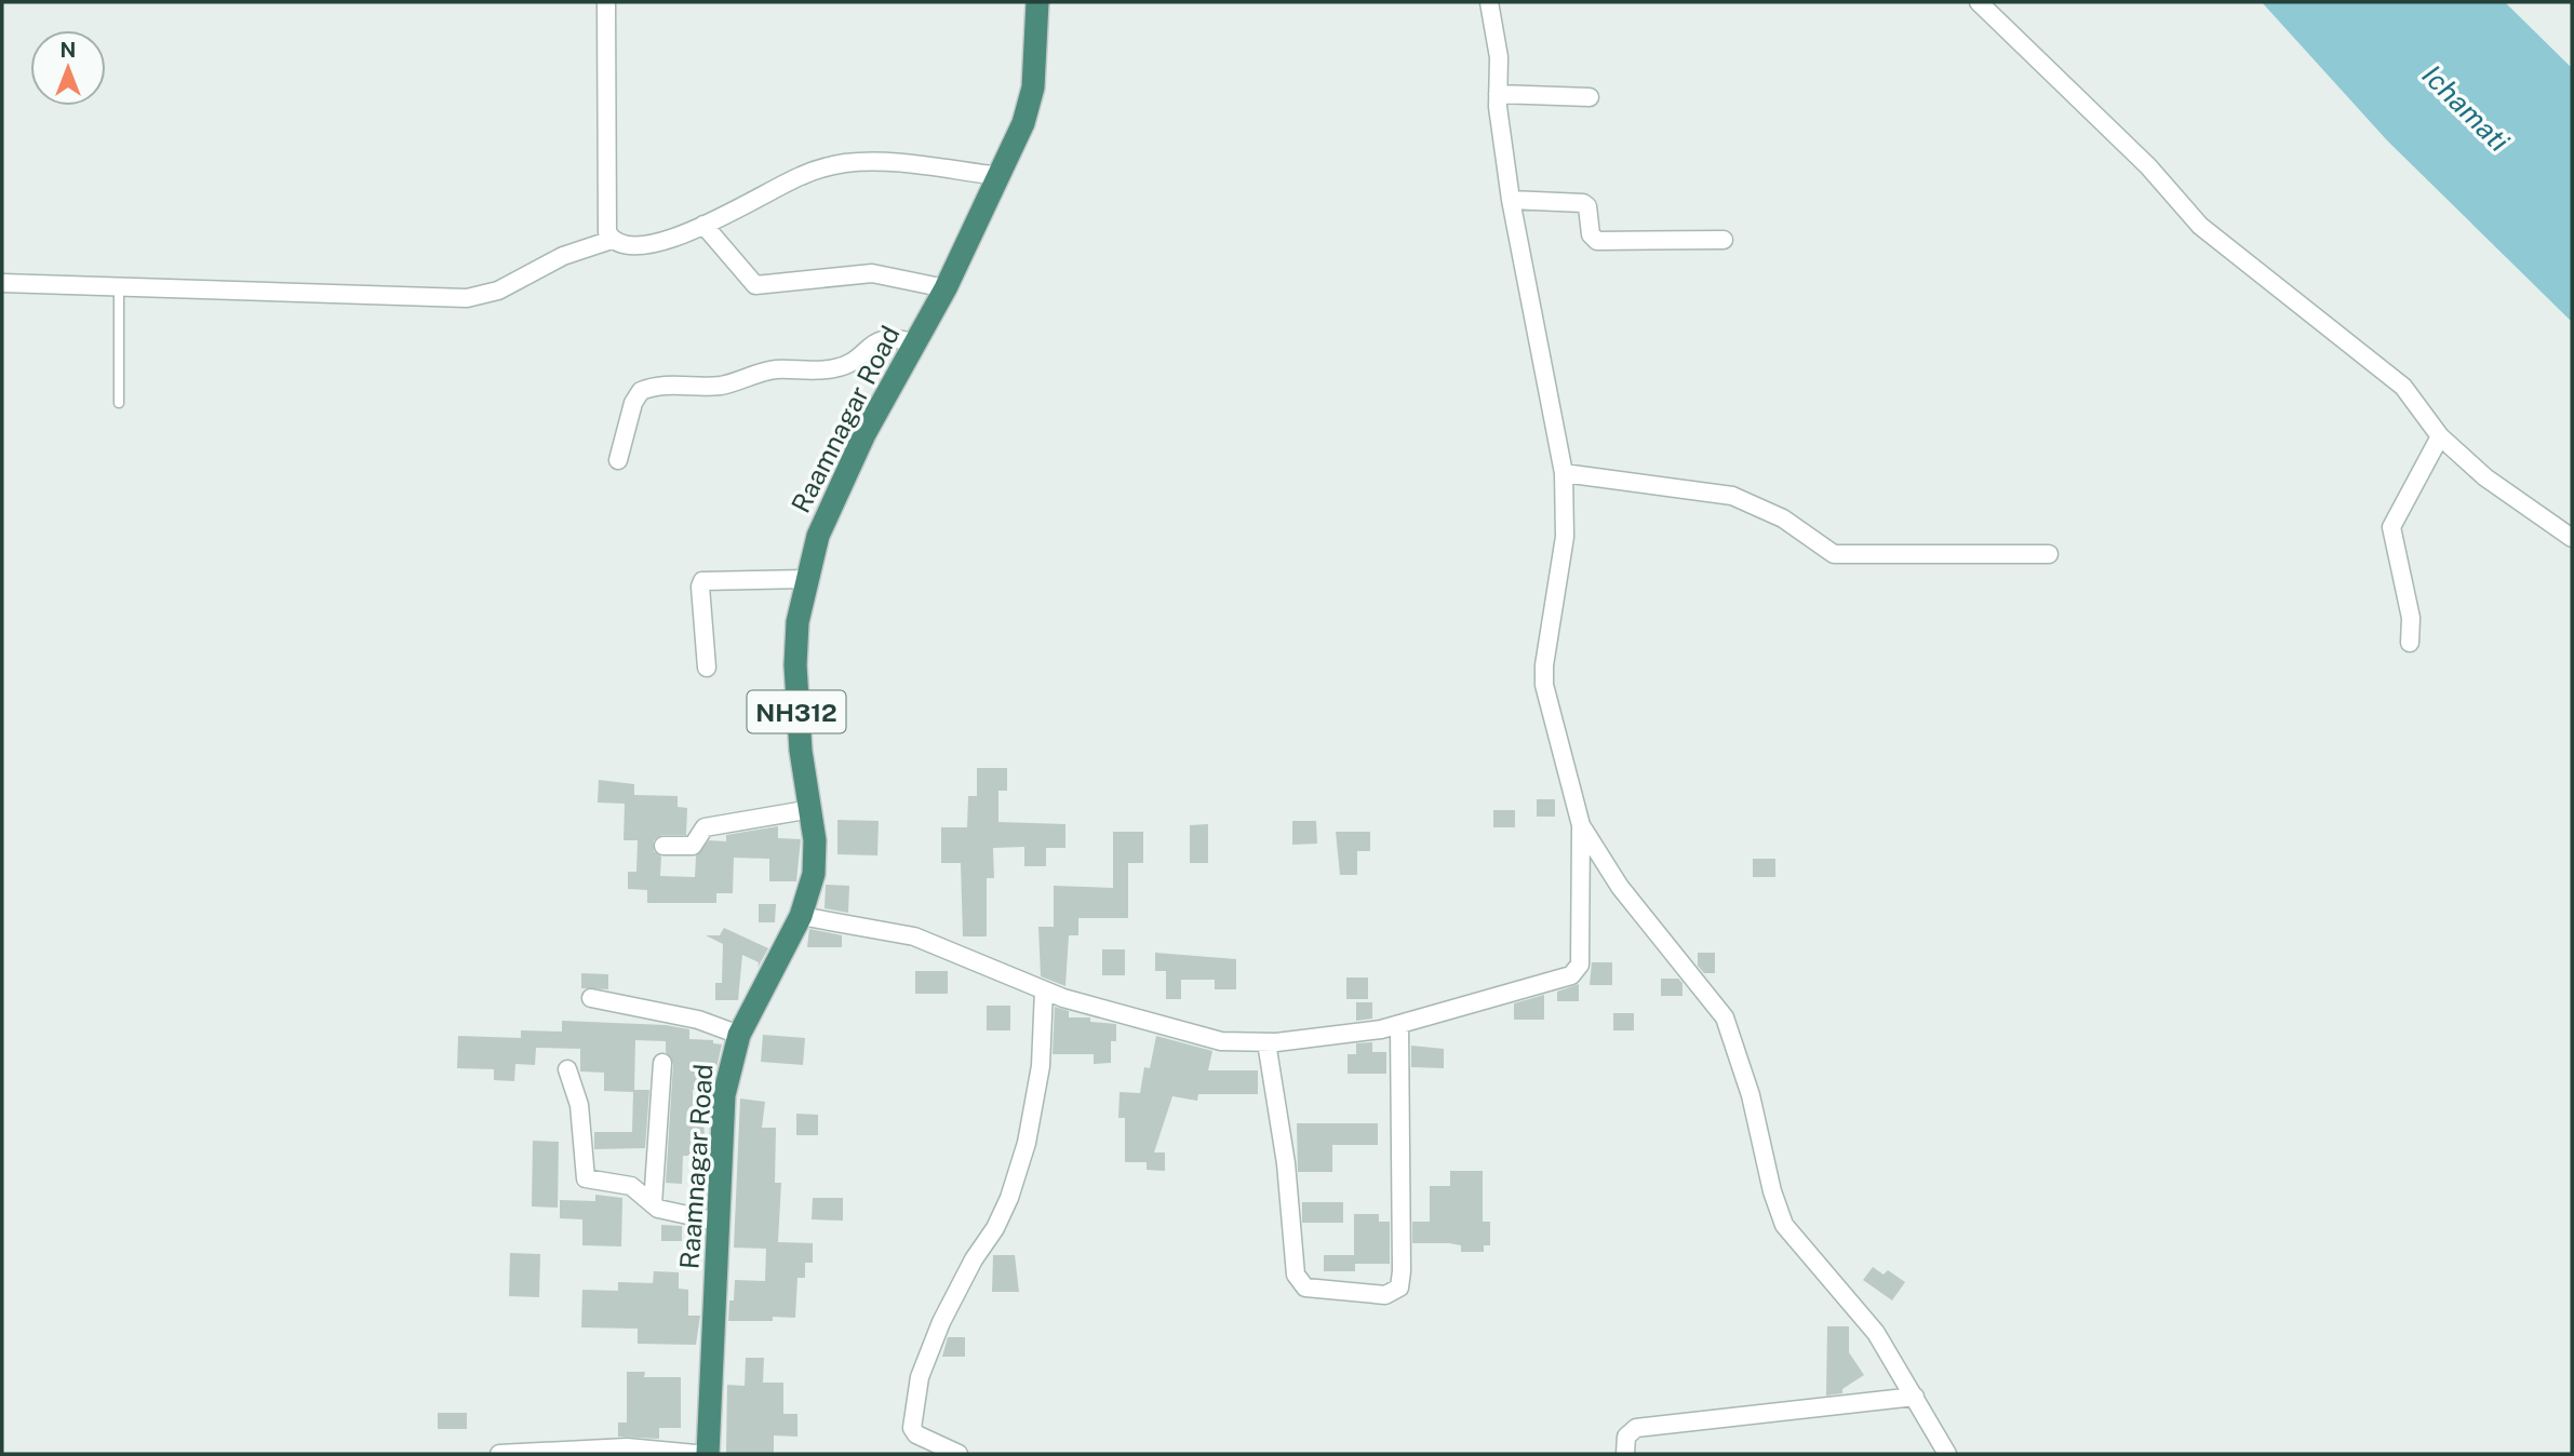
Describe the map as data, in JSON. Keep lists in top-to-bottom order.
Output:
{
  "streets": {
    "highway": ["Raamnagar Road", "NH312"]
  },
  "water": ["Ichamati"],
  "north": "top"
}
